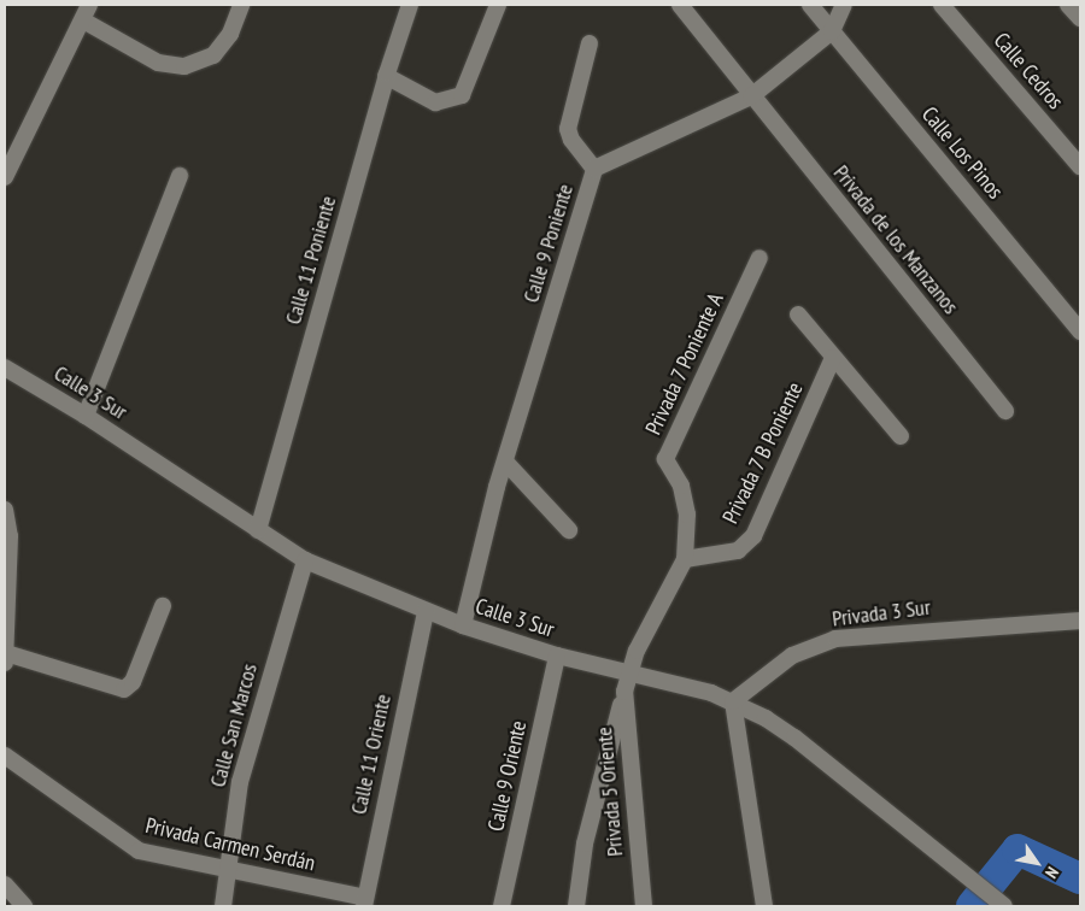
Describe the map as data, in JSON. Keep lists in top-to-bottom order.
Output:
{
  "streets": {
    "street": [
      "Calle Cedros",
      "Calle Los Pinos",
      "Privada de los Manzanos",
      "Calle 9 Poniente",
      "Calle 11 Poniente",
      "Privada 7 Poniente A",
      "Calle 3 Sur",
      "Privada 7 B Poniente",
      "Privada 3 Sur",
      "Calle San Marcos",
      "Calle 11 Oriente",
      "Calle 9 Oriente",
      "Privada 5 Oriente",
      "Privada Carmen Serdán"
    ]
  },
  "crossings": [
    ["Calle Los Pinos", "Calle 9 Poniente"],
    ["Privada de los Manzanos", "Calle 9 Poniente"],
    ["Calle 9 Poniente", "Calle 3 Sur"],
    ["Calle 11 Poniente", "Calle 3 Sur"],
    ["Privada 7 Poniente A", "Privada 7 B Poniente"],
    ["Privada 7 Poniente A", "Privada 5 Oriente"],
    ["Calle 3 Sur", "Privada 3 Sur"],
    ["Calle 3 Sur", "Calle San Marcos"],
    ["Calle 3 Sur", "Calle 11 Oriente"],
    ["Calle 3 Sur", "Calle 9 Oriente"],
    ["Calle 3 Sur", "Privada 5 Oriente"],
    ["Privada 7 B Poniente", "Privada 5 Oriente"],
    ["Calle San Marcos", "Privada Carmen Serdán"],
    ["Calle 11 Oriente", "Privada Carmen Serdán"]
  ],
  "north": "bottom right"
}
